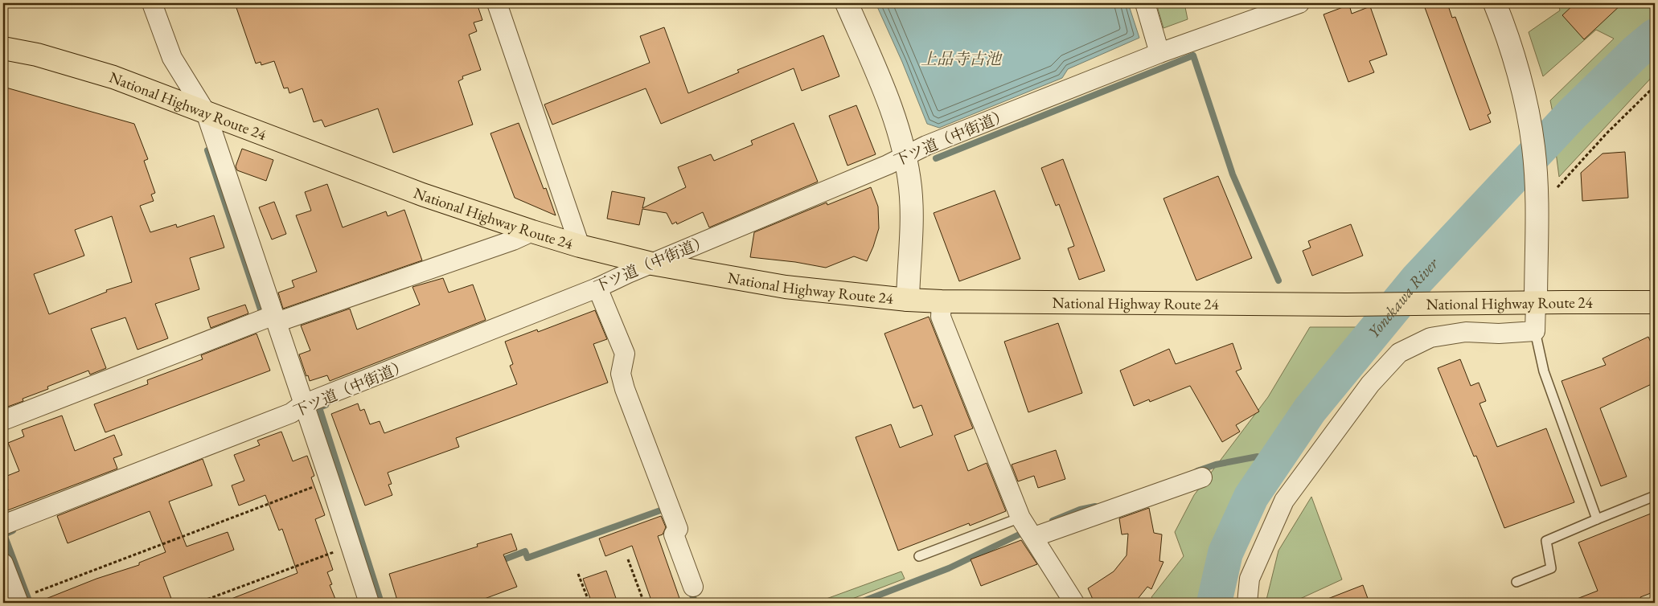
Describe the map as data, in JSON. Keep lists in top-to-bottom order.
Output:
{
  "streets": {
    "highway": ["National Highway Route 24"],
    "street": ["下ツ道（中街道）"]
  },
  "crossings": [
    ["National Highway Route 24", "下ツ道（中街道）"]
  ],
  "water": ["上品寺古池", "Yonekawa River"]
}
